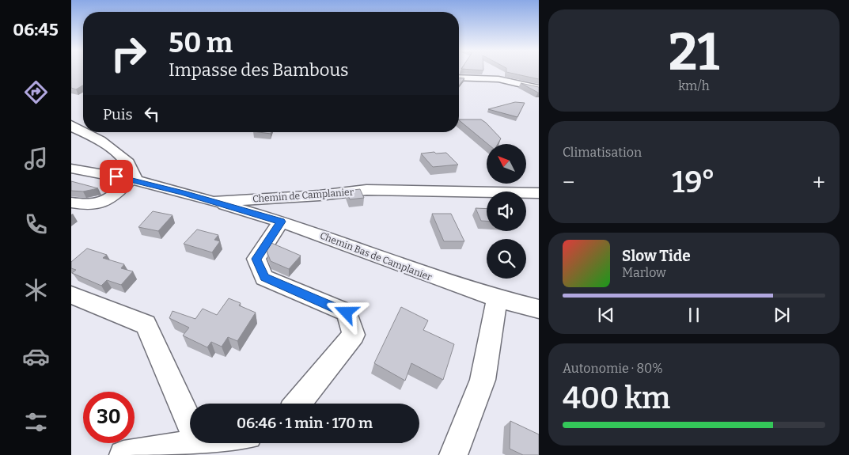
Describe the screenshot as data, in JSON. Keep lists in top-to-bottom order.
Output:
{
  "streets": {
    "street": ["Chemin de Camplanier", "Chemin Bas de Camplanier"]
  },
  "crossings": [
    ["Chemin de Camplanier", "Chemin Bas de Camplanier"]
  ],
  "north": "top left",
  "page": {
    "tabs": "06:45",
    "tile": [
      ["21", "km/h"],
      "Climatisation",
      ["Autonomie · 80%", "400 km"]
    ],
    "turn": ["50 m", "Impasse des Bambous"],
    "then": "Puis",
    "heat": ["−", "19°", "+"],
    "song": ["Slow Tide", "Marlow"],
    "limit": "30",
    "trip": "06:46 · 1 min · 170 m"
  }
}
